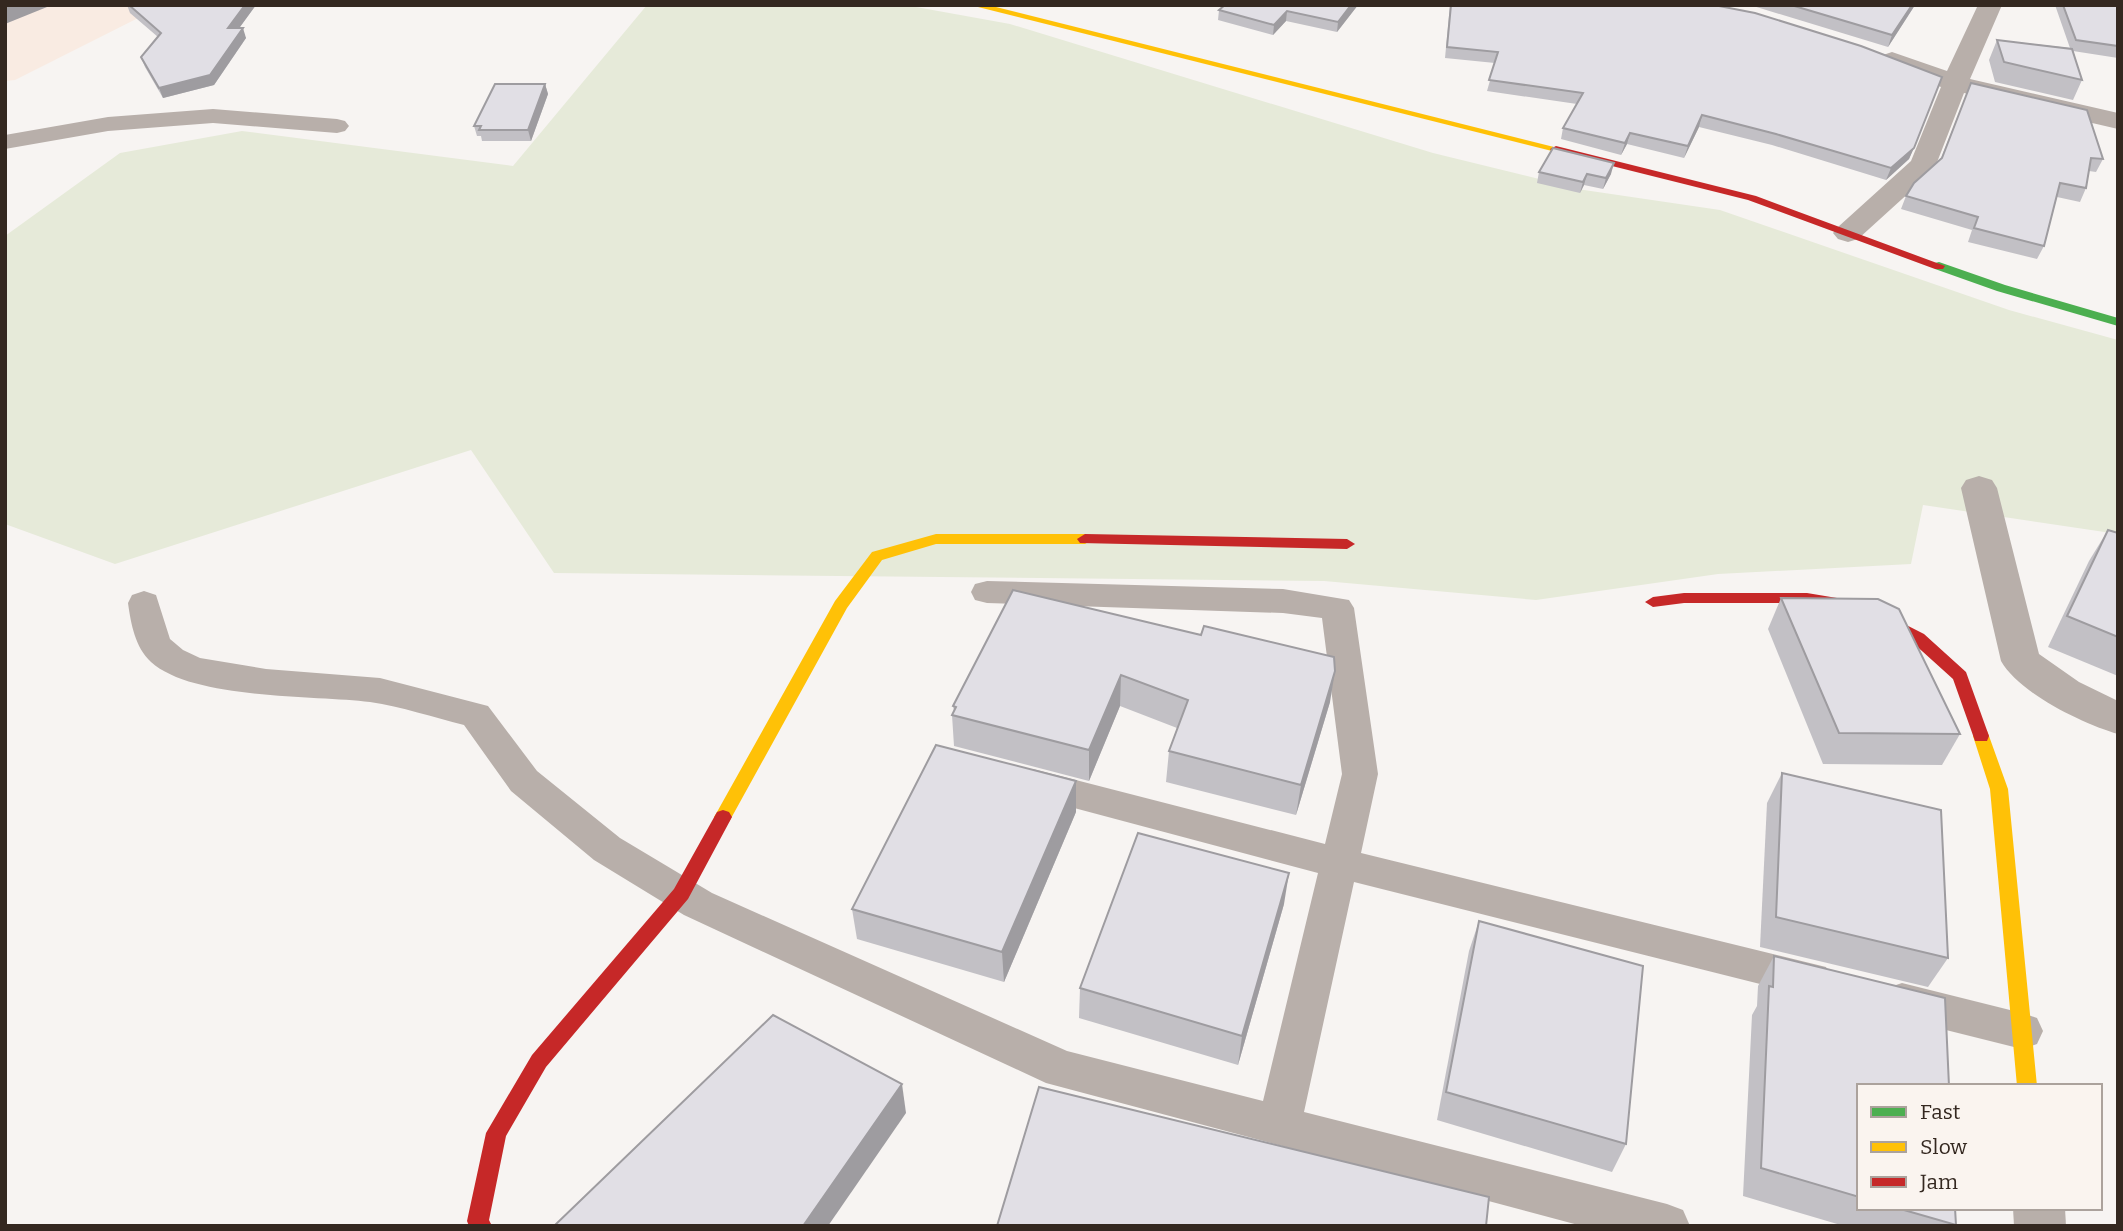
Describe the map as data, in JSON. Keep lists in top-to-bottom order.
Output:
{
  "legend": ["Fast", "Slow", "Jam"]
}
